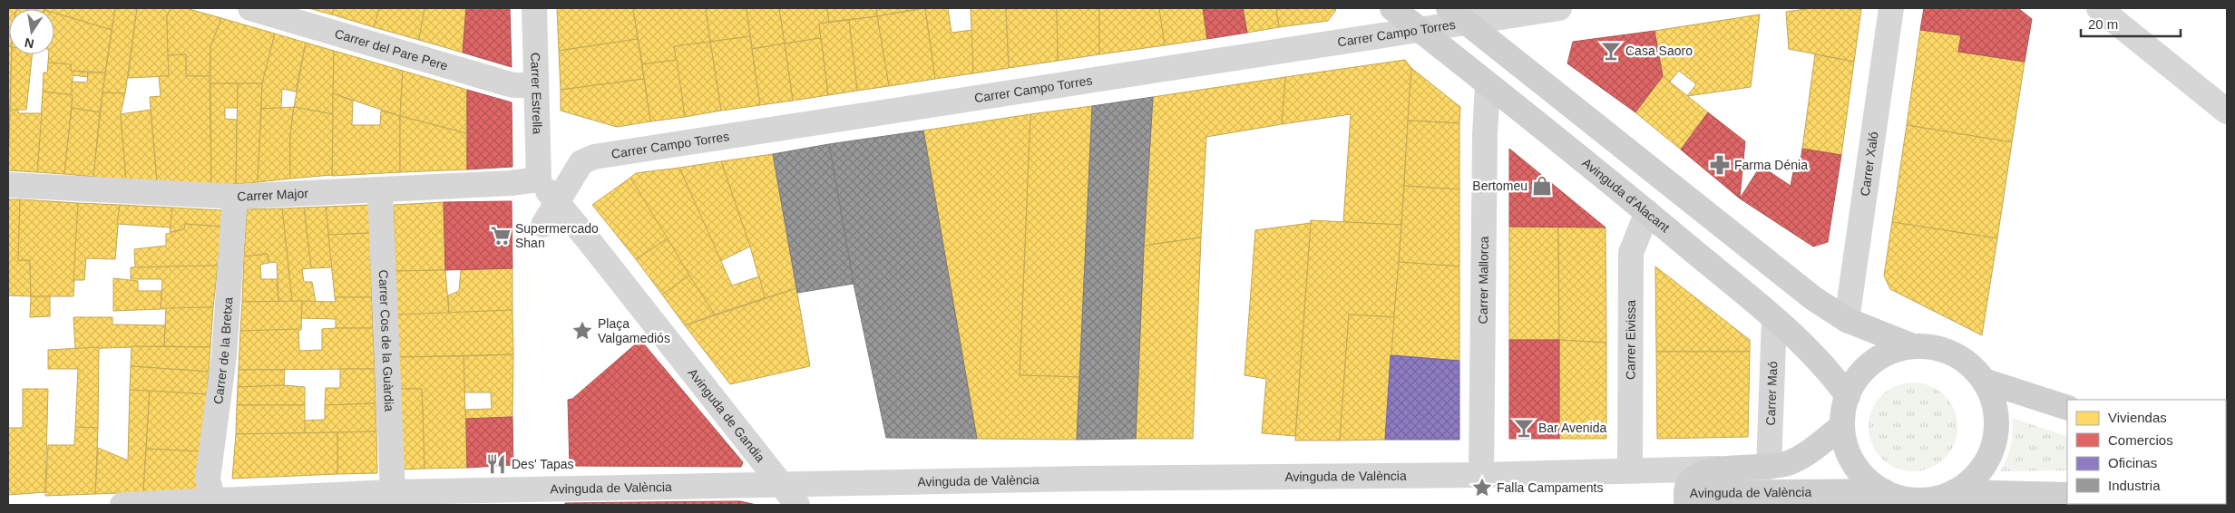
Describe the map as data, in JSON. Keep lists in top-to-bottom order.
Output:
{
  "streets": {
    "main road": ["Avinguda d'Alacant", "Avinguda de València"],
    "street": [
      "Carrer Campo Torres",
      "Carrer del Pare Pere",
      "Carrer Estrella",
      "Carrer Xaló",
      "Carrer Major",
      "Carrer Mallorca",
      "Carrer Eivissa",
      "Carrer Cos de la Guàrdia",
      "Carrer de la Bretxa",
      "Carrer Maó",
      "Avinguda de Gandia"
    ]
  },
  "crossings": [
    ["Carrer Campo Torres", "Avinguda d'Alacant"],
    ["Carrer Campo Torres", "Avinguda de Gandia"],
    ["Carrer del Pare Pere", "Carrer Estrella"],
    ["Carrer Estrella", "Carrer Major"],
    ["Carrer Major", "Carrer Cos de la Guàrdia"],
    ["Carrer Major", "Carrer de la Bretxa"],
    ["Avinguda d'Alacant", "Carrer Mallorca"],
    ["Avinguda d'Alacant", "Carrer Eivissa"],
    ["Avinguda d'Alacant", "Carrer Maó"],
    ["Avinguda d'Alacant", "Avinguda de València"],
    ["Carrer Mallorca", "Avinguda de València"],
    ["Carrer Eivissa", "Avinguda de València"],
    ["Carrer Cos de la Guàrdia", "Avinguda de València"],
    ["Carrer de la Bretxa", "Avinguda de València"],
    ["Carrer Maó", "Avinguda de València"],
    ["Avinguda de Gandia", "Avinguda de València"]
  ],
  "places": {
    "bar": ["Casa Saoro", "Bar Avenida"],
    "pharmacy": ["Farma Dénia"],
    "shop": ["Bertomeu"],
    "supermarket": ["Supermercado Shan"],
    "place": ["Plaça Valgamediós", "Falla Campaments"],
    "restaurant": ["Des' Tapas"]
  },
  "legend": [
    "Viviendas",
    "Comercios",
    "Oficinas",
    "Industria"
  ],
  "scale_bar": "20 m",
  "north": "bottom"
}
